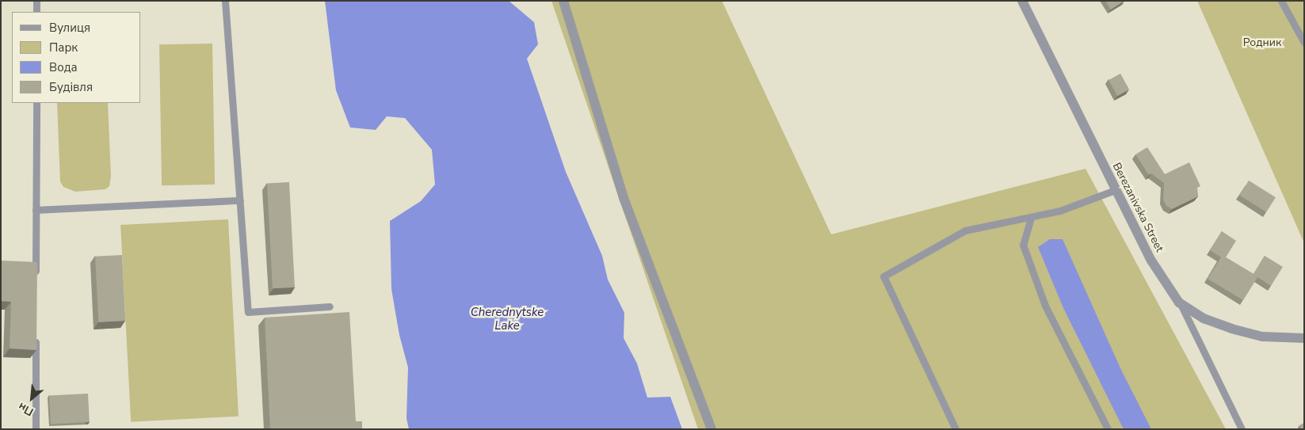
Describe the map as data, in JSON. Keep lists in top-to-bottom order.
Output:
{
  "streets": {
    "street": ["Berezanivska Street"]
  },
  "water": ["Cherednytske Lake"],
  "parks": ["Родник"],
  "legend": [
    "Вулиця",
    "Парк",
    "Вода",
    "Будівля"
  ],
  "north": "bottom left"
}
